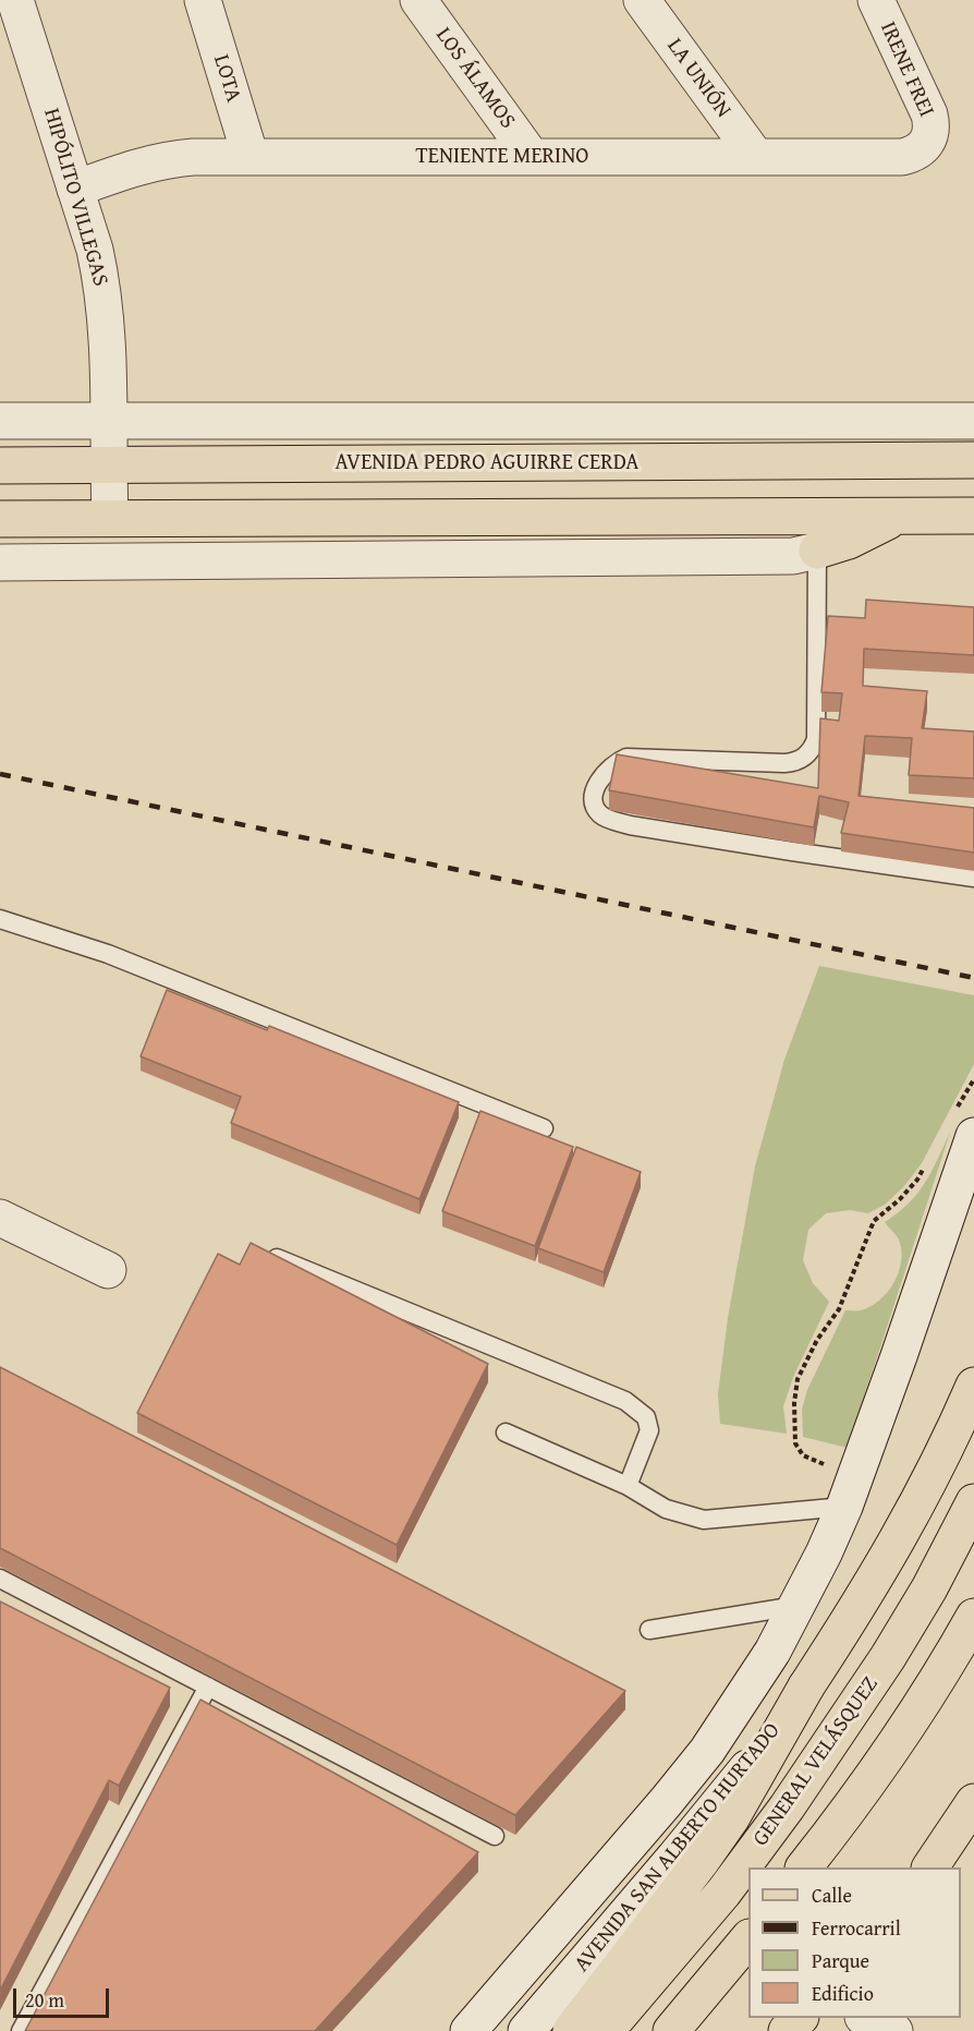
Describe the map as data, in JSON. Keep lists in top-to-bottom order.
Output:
{
  "streets": {
    "main road": ["AVENIDA PEDRO AGUIRRE CERDA", "GENERAL VELÁSQUEZ", "AVENIDA SAN ALBERTO HURTADO"],
    "street": [
      "IRENE FREI",
      "LOTA",
      "LOS ÁLAMOS",
      "LA UNIÓN",
      "TENIENTE MERINO",
      "HIPÓLITO VILLEGAS"
    ]
  },
  "crossings": [
    ["IRENE FREI", "TENIENTE MERINO"],
    ["LOTA", "TENIENTE MERINO"],
    ["LOS ÁLAMOS", "TENIENTE MERINO"],
    ["LA UNIÓN", "TENIENTE MERINO"],
    ["TENIENTE MERINO", "HIPÓLITO VILLEGAS"],
    ["HIPÓLITO VILLEGAS", "AVENIDA PEDRO AGUIRRE CERDA"]
  ],
  "legend": [
    "Calle",
    "Ferrocarril",
    "Parque",
    "Edificio"
  ],
  "scale_bar": "20 m"
}
